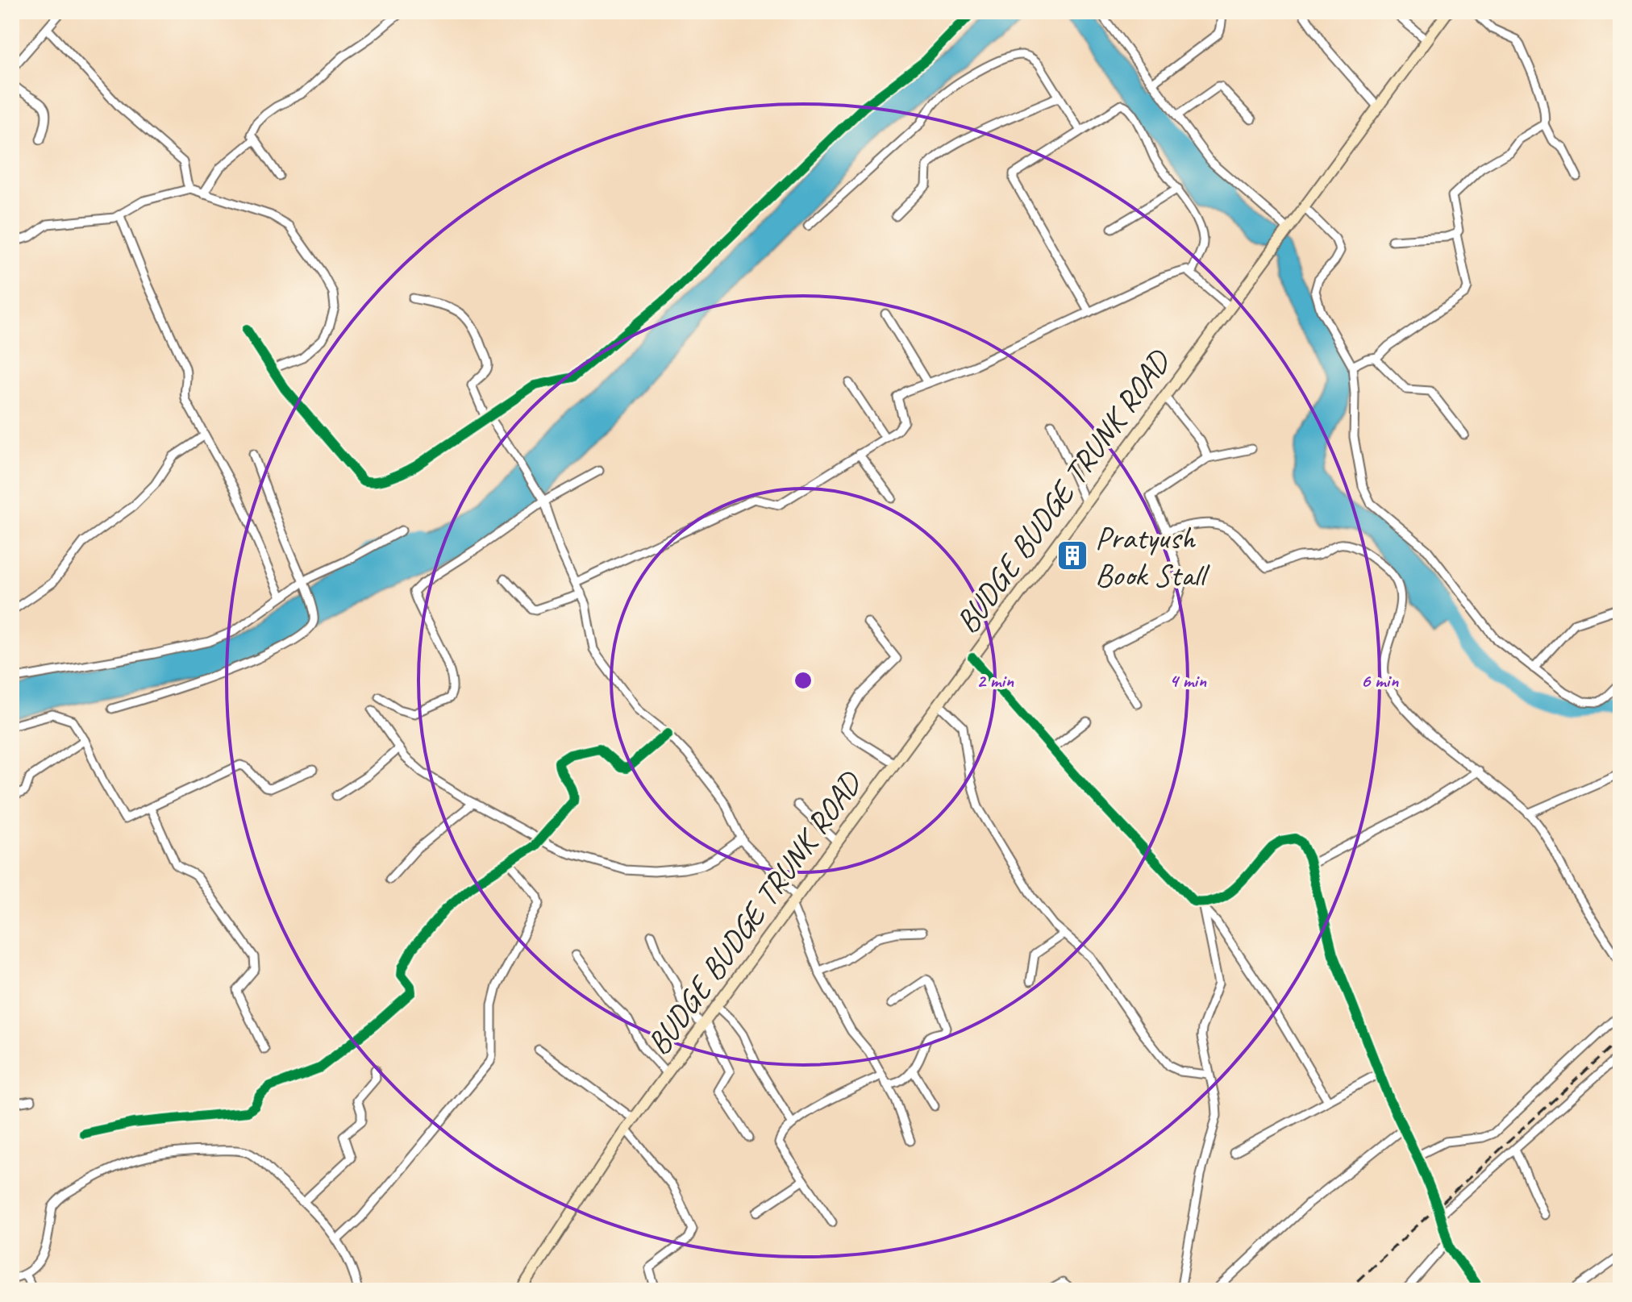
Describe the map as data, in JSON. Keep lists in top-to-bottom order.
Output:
{
  "streets": {
    "main road": ["BUDGE BUDGE TRUNK ROAD"]
  },
  "places": {
    "building": ["Pratyush Book Stall"]
  },
  "rings": ["2 min", "4 min", "6 min"]
}
